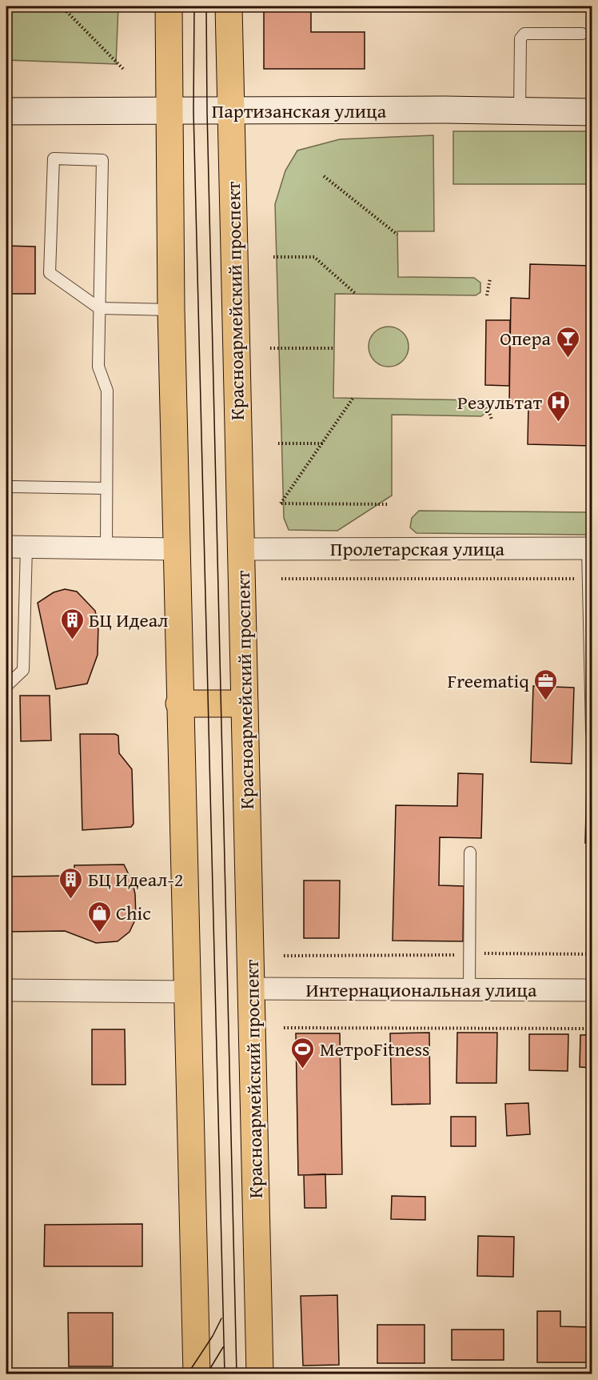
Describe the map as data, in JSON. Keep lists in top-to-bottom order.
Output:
{
  "streets": {
    "main road": ["Партизанская улица", "Красноармейский проспект"],
    "street": ["Пролетарская улица", "Интернациональная улица"]
  },
  "crossings": [
    ["Партизанская улица", "Красноармейский проспект"],
    ["Красноармейский проспект", "Пролетарская улица"],
    ["Красноармейский проспект", "Интернациональная улица"]
  ],
  "places": {
    "bar": ["Опера"],
    "hospital": ["Результат"],
    "building": ["БЦ Идеал", "БЦ Идеал-2"],
    "office": ["Freematiq"],
    "shop": ["Chic"],
    "sports": ["МетроFitness"]
  }
}
